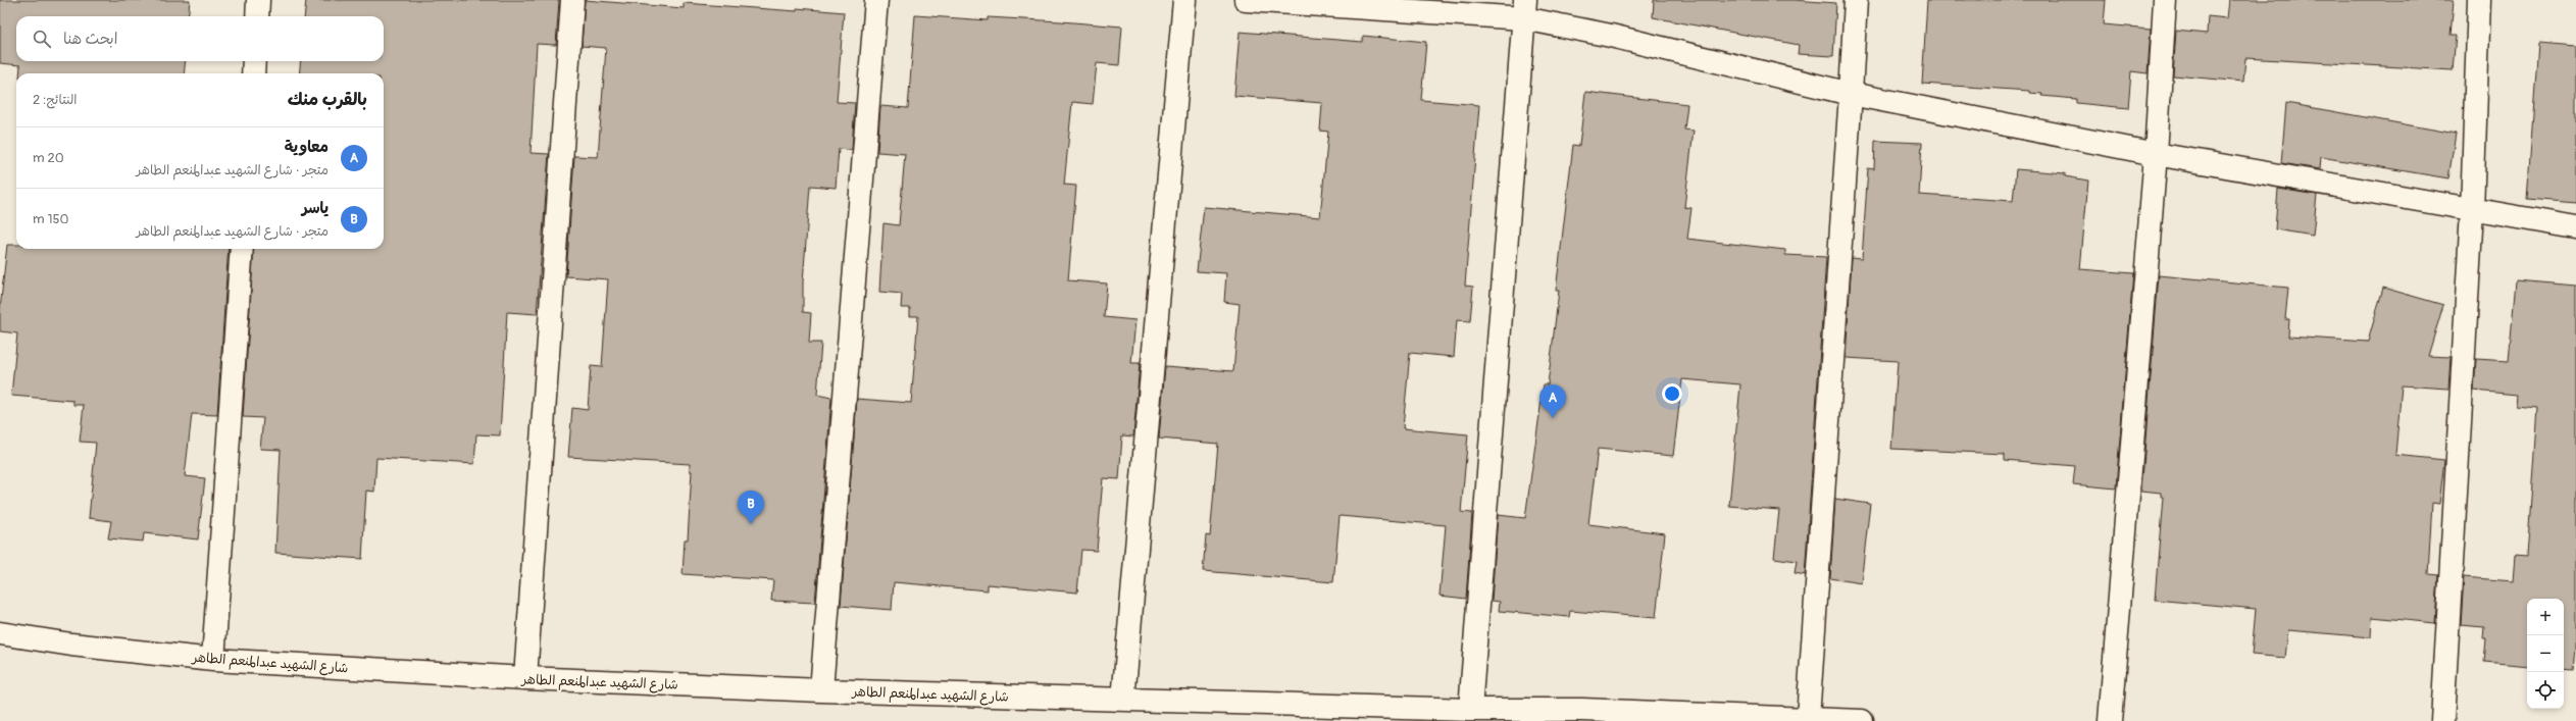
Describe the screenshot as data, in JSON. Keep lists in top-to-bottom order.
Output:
{
  "streets": {
    "street": ["شارع الشهيد عبدالمنعم الطاهر"]
  },
  "page": {
    "search": "ابحث هنا",
    "heading": ["بالقرب منك", "النتائج: 2"],
    "list": [
      {
        "mark": "A",
        "name": "معاوية",
        "note": "متجر · شارع الشهيد عبدالمنعم الطاهر",
        "value": "20 m"
      },
      {
        "mark": "B",
        "name": "ياسر",
        "note": "متجر · شارع الشهيد عبدالمنعم الطاهر",
        "value": "150 m"
      }
    ],
    "pins": ["A", "B"],
    "map_buttons": ["+", "−"]
  }
}
